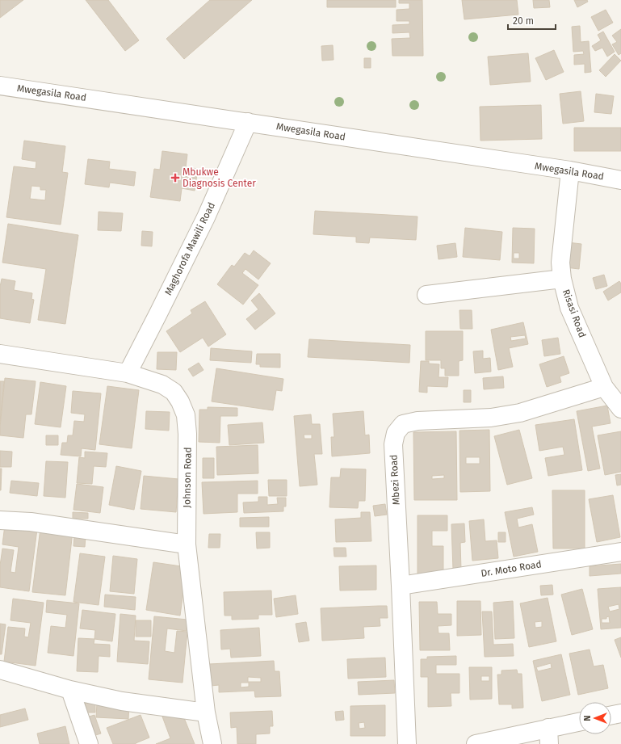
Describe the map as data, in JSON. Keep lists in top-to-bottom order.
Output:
{
  "streets": {
    "street": [
      "Mwegasila Road",
      "Maghorofa Mawili Road",
      "Risasi Road",
      "Johnson Road",
      "Mbezi Road",
      "Dr. Moto Road"
    ]
  },
  "crossings": [
    ["Mwegasila Road", "Maghorofa Mawili Road"],
    ["Mwegasila Road", "Risasi Road"],
    ["Maghorofa Mawili Road", "Johnson Road"],
    ["Risasi Road", "Mbezi Road"],
    ["Mbezi Road", "Dr. Moto Road"]
  ],
  "places": {
    "health": ["Mbukwe Diagnosis Center"]
  },
  "scale_bar": "20 m",
  "north": "left"
}
